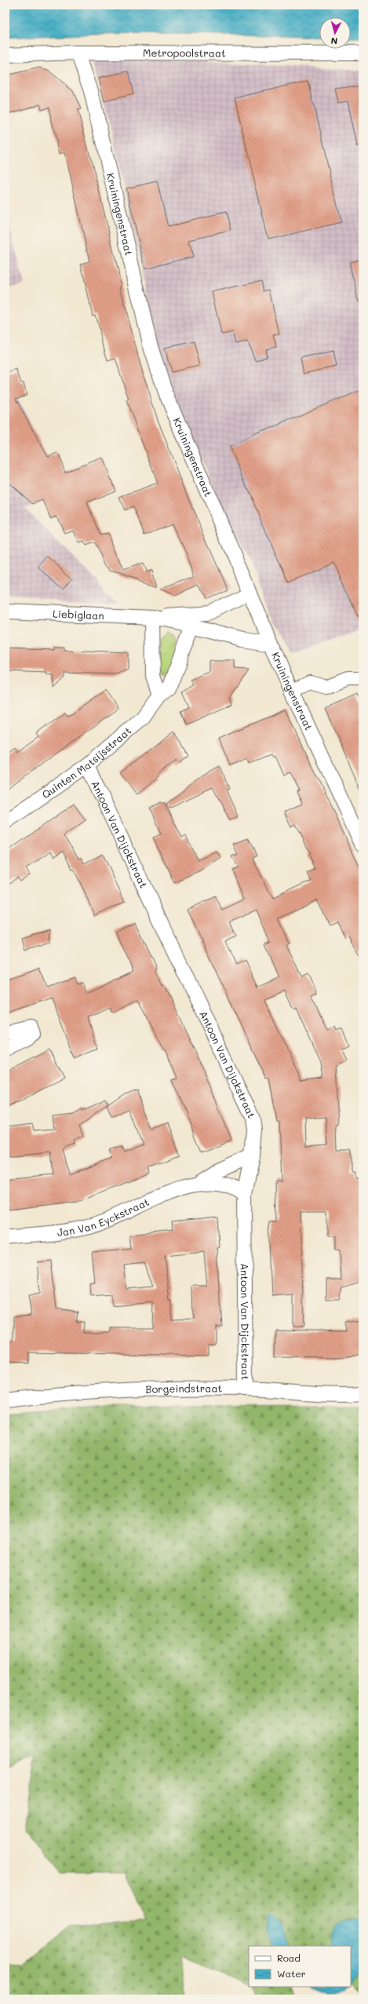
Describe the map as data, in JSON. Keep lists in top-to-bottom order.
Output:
{
  "streets": {
    "street": [
      "Metropoolstraat",
      "Kruiningenstraat",
      "Liebiglaan",
      "Quinten Matsijsstraat",
      "Antoon Van Dijckstraat",
      "Jan Van Eyckstraat",
      "Borgeindstraat"
    ]
  },
  "crossings": [
    ["Metropoolstraat", "Kruiningenstraat"],
    ["Kruiningenstraat", "Liebiglaan"],
    ["Liebiglaan", "Quinten Matsijsstraat"],
    ["Quinten Matsijsstraat", "Antoon Van Dijckstraat"],
    ["Antoon Van Dijckstraat", "Jan Van Eyckstraat"],
    ["Antoon Van Dijckstraat", "Borgeindstraat"]
  ],
  "legend": ["Road", "Water"],
  "north": "bottom"
}
